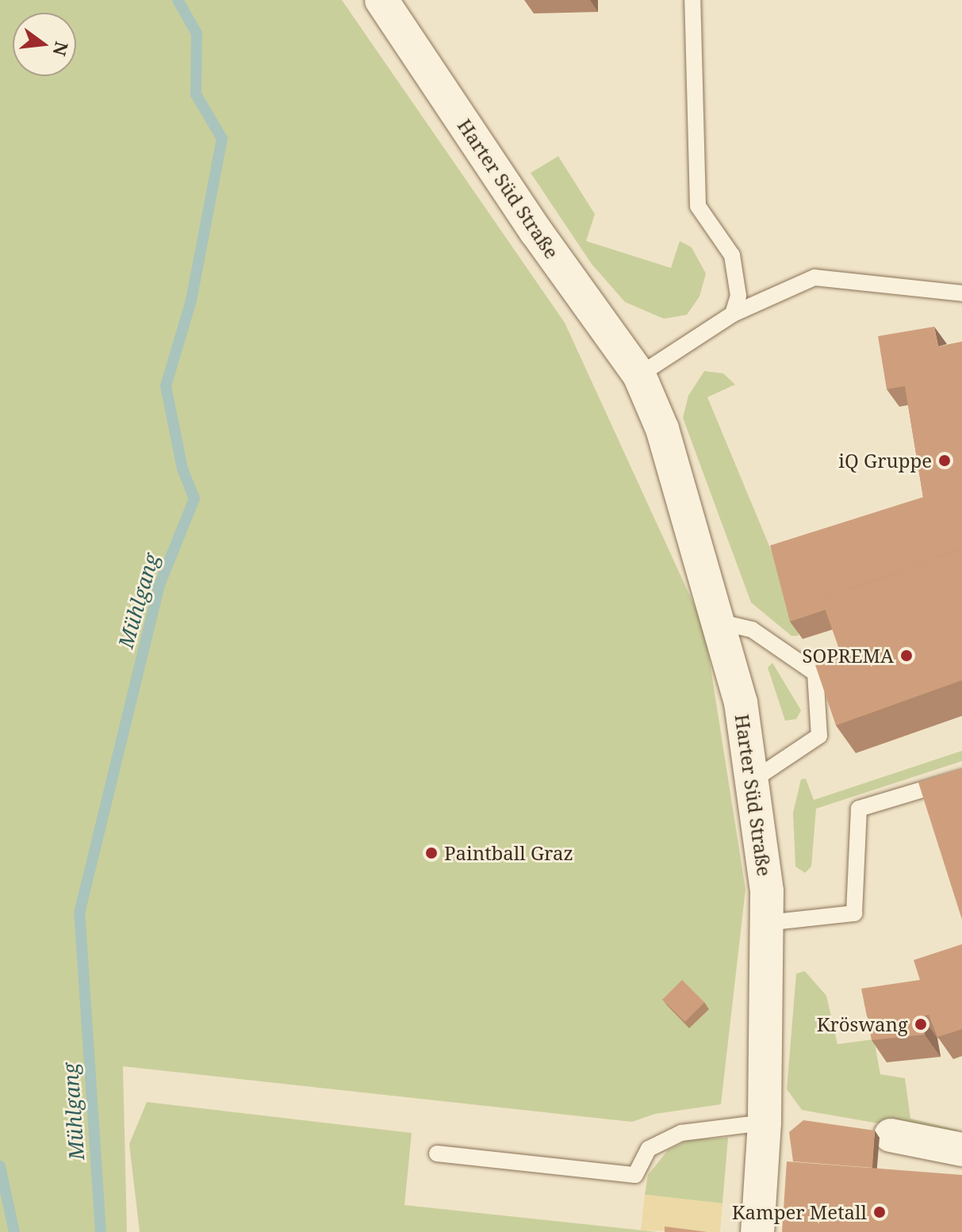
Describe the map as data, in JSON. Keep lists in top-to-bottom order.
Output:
{
  "streets": {
    "street": ["Harter Süd Straße"]
  },
  "water": ["Mühlgang"],
  "places": [
    "iQ Gruppe",
    "SOPREMA",
    "Paintball Graz",
    "Kröswang",
    "Kamper Metall"
  ],
  "north": "right"
}
